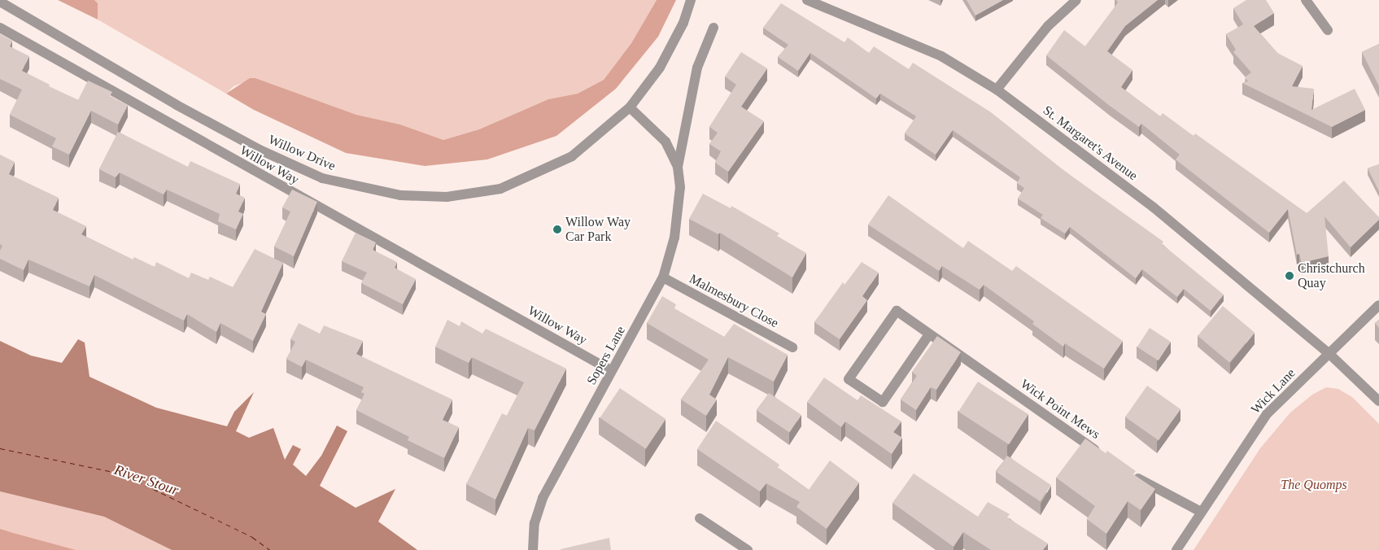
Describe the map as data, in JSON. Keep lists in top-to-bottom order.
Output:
{
  "streets": {
    "street": [
      "St. Margaret's Avenue",
      "Willow Drive",
      "Willow Way",
      "Malmesbury Close",
      "Sopers Lane",
      "Wick Lane",
      "Wick Point Mews"
    ]
  },
  "crossings": [
    ["St. Margaret's Avenue", "Wick Lane"],
    ["Willow Drive", "Sopers Lane"],
    ["Willow Way", "Sopers Lane"],
    ["Malmesbury Close", "Sopers Lane"]
  ],
  "water": ["River Stour"],
  "parks": ["The Quomps"],
  "places": ["Willow Way Car Park", "Christchurch Quay"]
}
